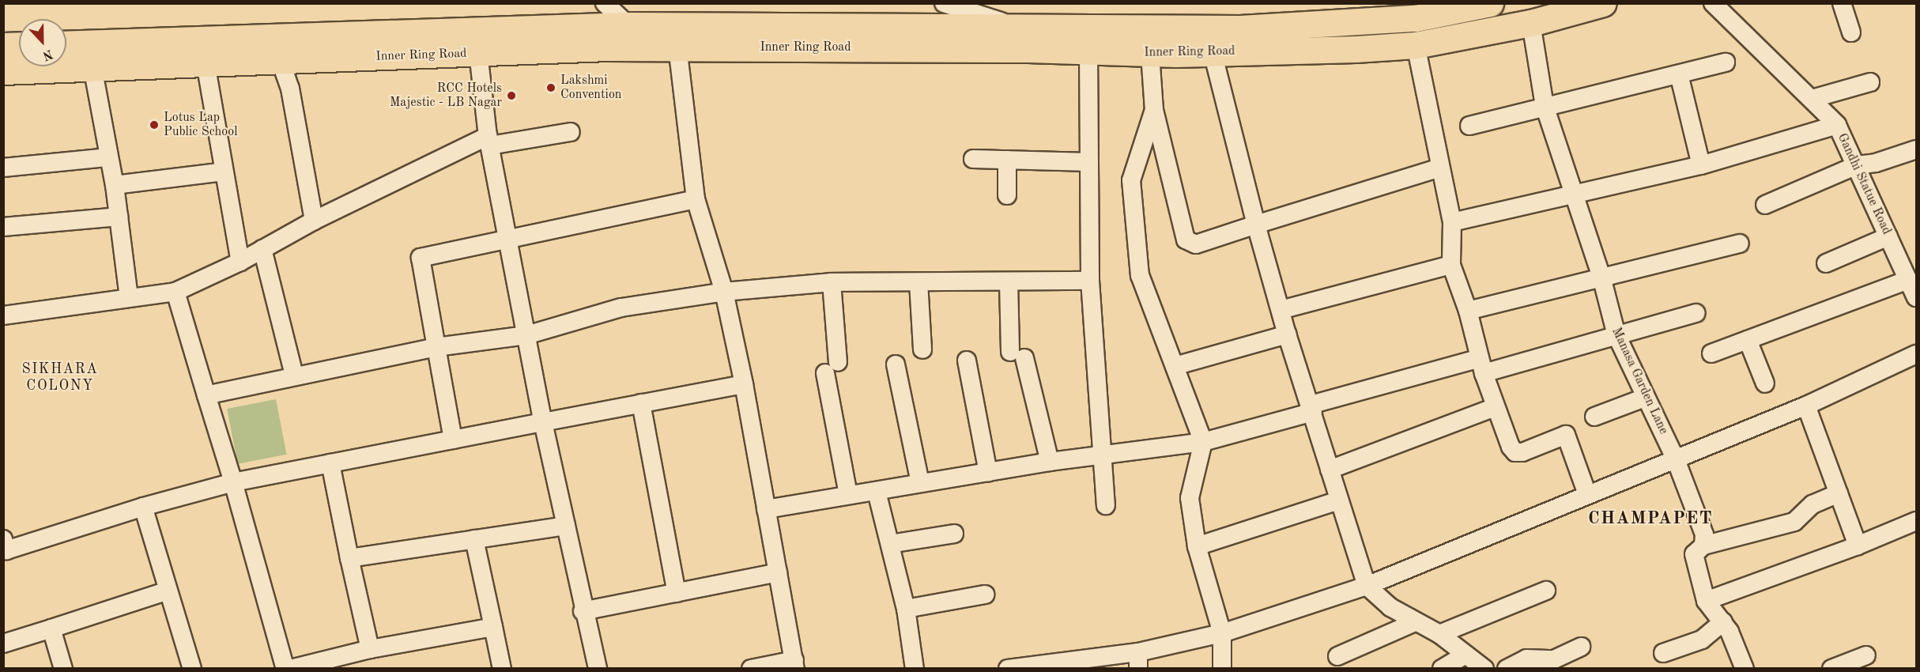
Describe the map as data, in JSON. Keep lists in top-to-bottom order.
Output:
{
  "streets": {
    "highway": ["Inner Ring Road"],
    "street": ["Gandhi Statue Road", "Manasa Garden Lane"]
  },
  "crossings": [
    ["Inner Ring Road", "Manasa Garden Lane"]
  ],
  "districts": ["SIKHARA COLONY", "CHAMPAPET"],
  "places": ["Lakshmi Convention", "RCC Hotels Majestic - LB Nagar", "Lotus Lap Public School"],
  "north": "bottom"
}
